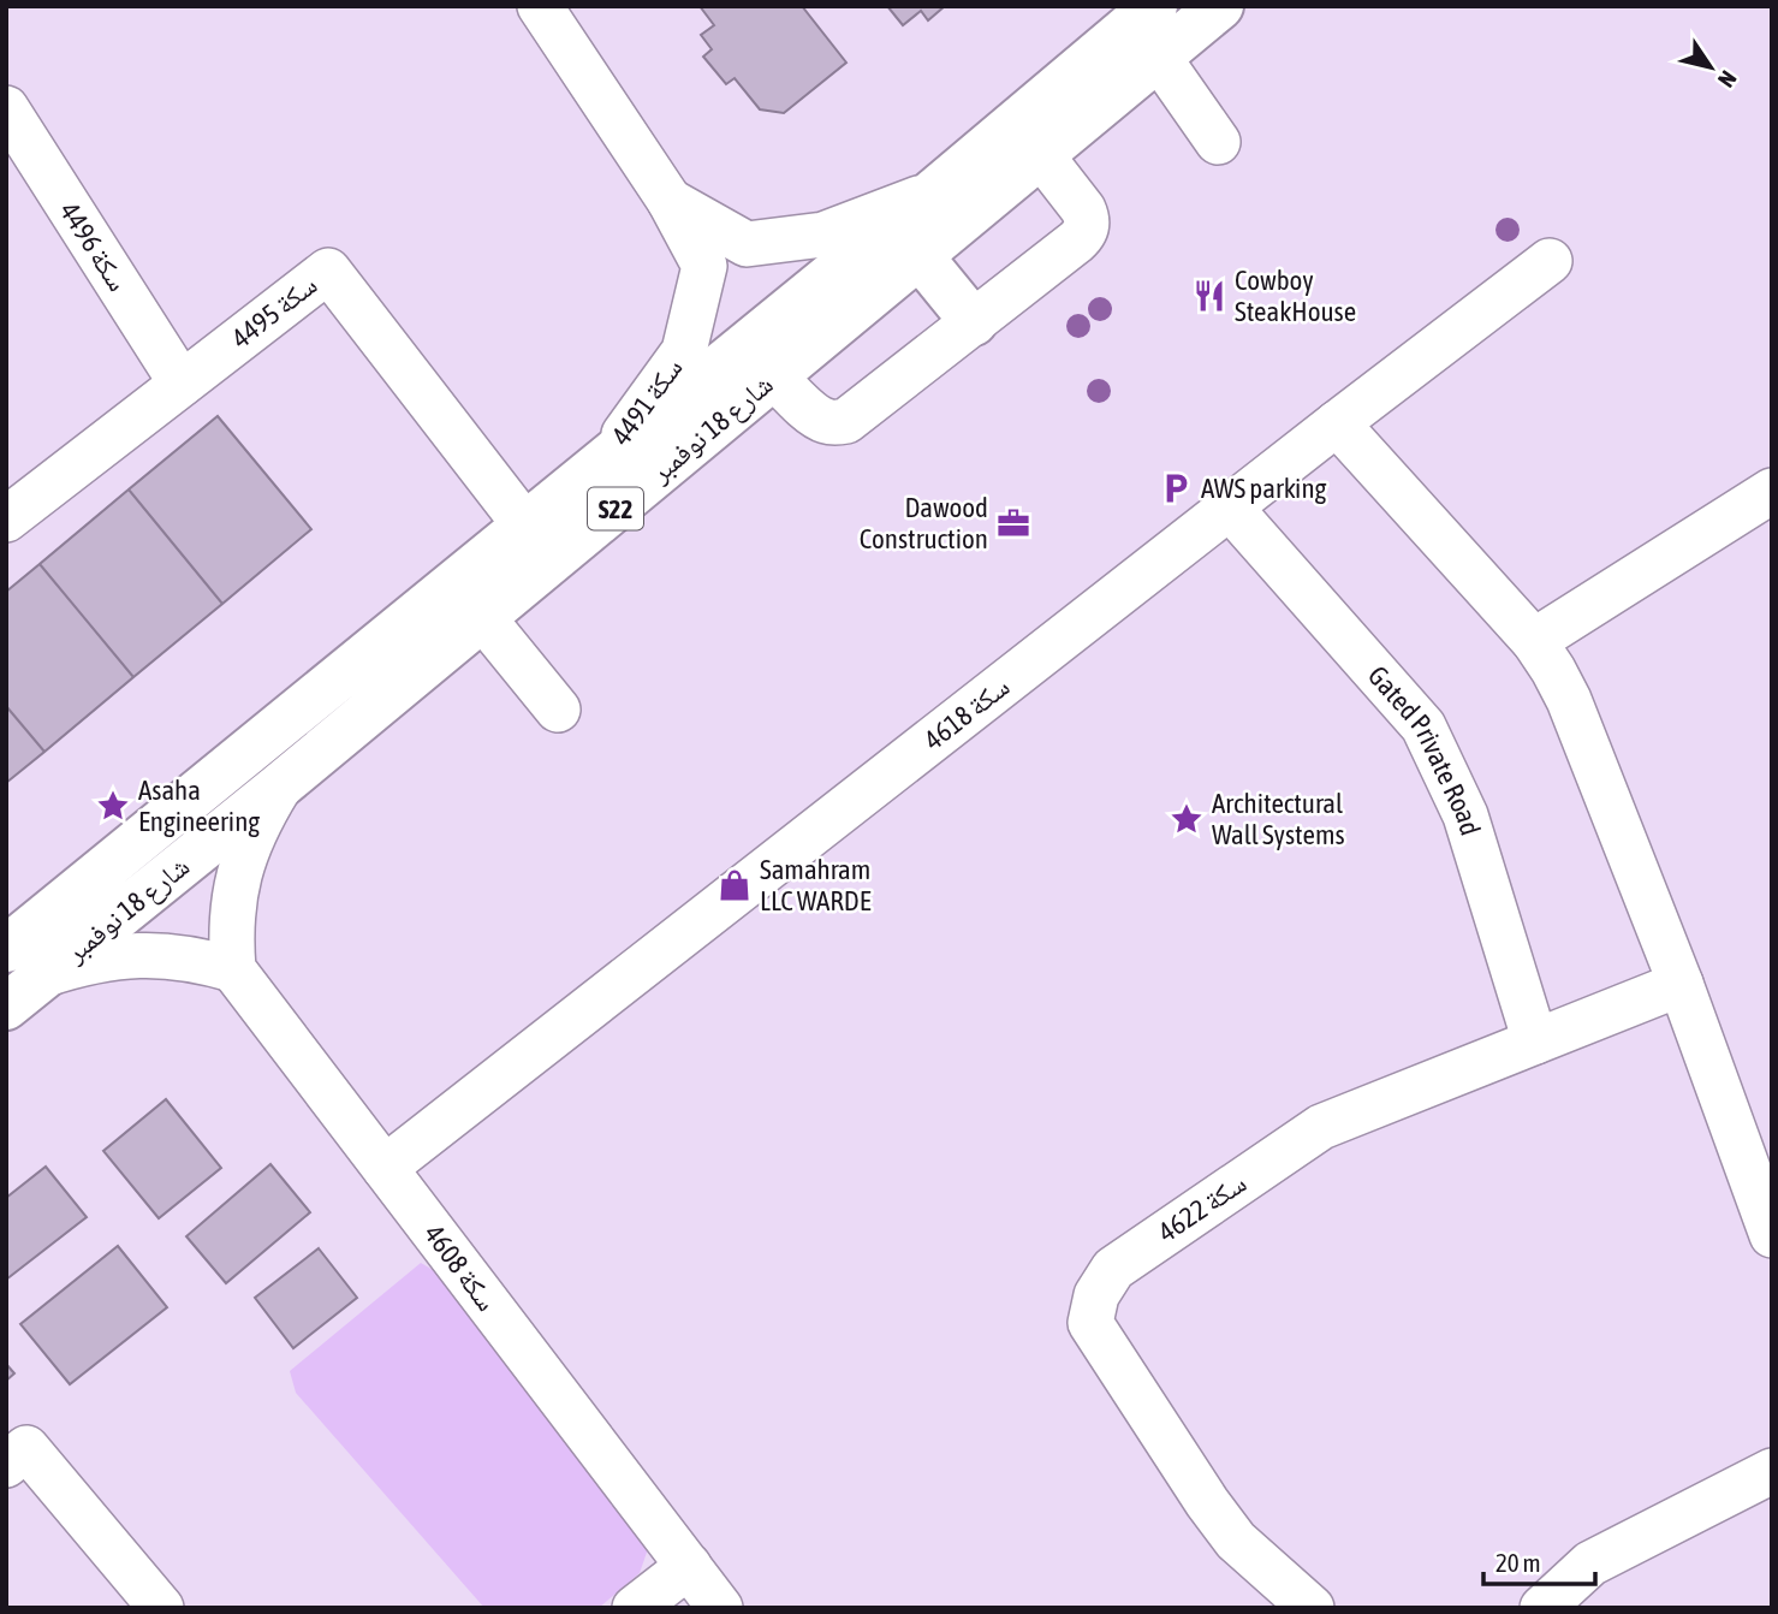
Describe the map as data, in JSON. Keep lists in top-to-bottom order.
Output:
{
  "streets": {
    "main road": ["شارع 18 نوفمبر", "S22"],
    "street": [
      "سكة 4496",
      "سكة 4495",
      "سكة 4491",
      "سكة 4618",
      "Gated Private Road",
      "سكة 4622",
      "سكة 4608"
    ]
  },
  "crossings": [
    ["سكة 4496", "سكة 4495"],
    ["سكة 4495", "شارع 18 نوفمبر"],
    ["سكة 4491", "شارع 18 نوفمبر"],
    ["سكة 4618", "Gated Private Road"],
    ["سكة 4618", "سكة 4608"],
    ["Gated Private Road", "سكة 4622"]
  ],
  "places": {
    "restaurant": ["Cowboy SteakHouse"],
    "parking": ["AWS parking"],
    "office": ["Dawood Construction"],
    "place": ["Asaha Engineering", "Architectural Wall Systems"],
    "shop": ["Samahram LLC WARDE"]
  },
  "scale_bar": "20 m",
  "north": "bottom right"
}
